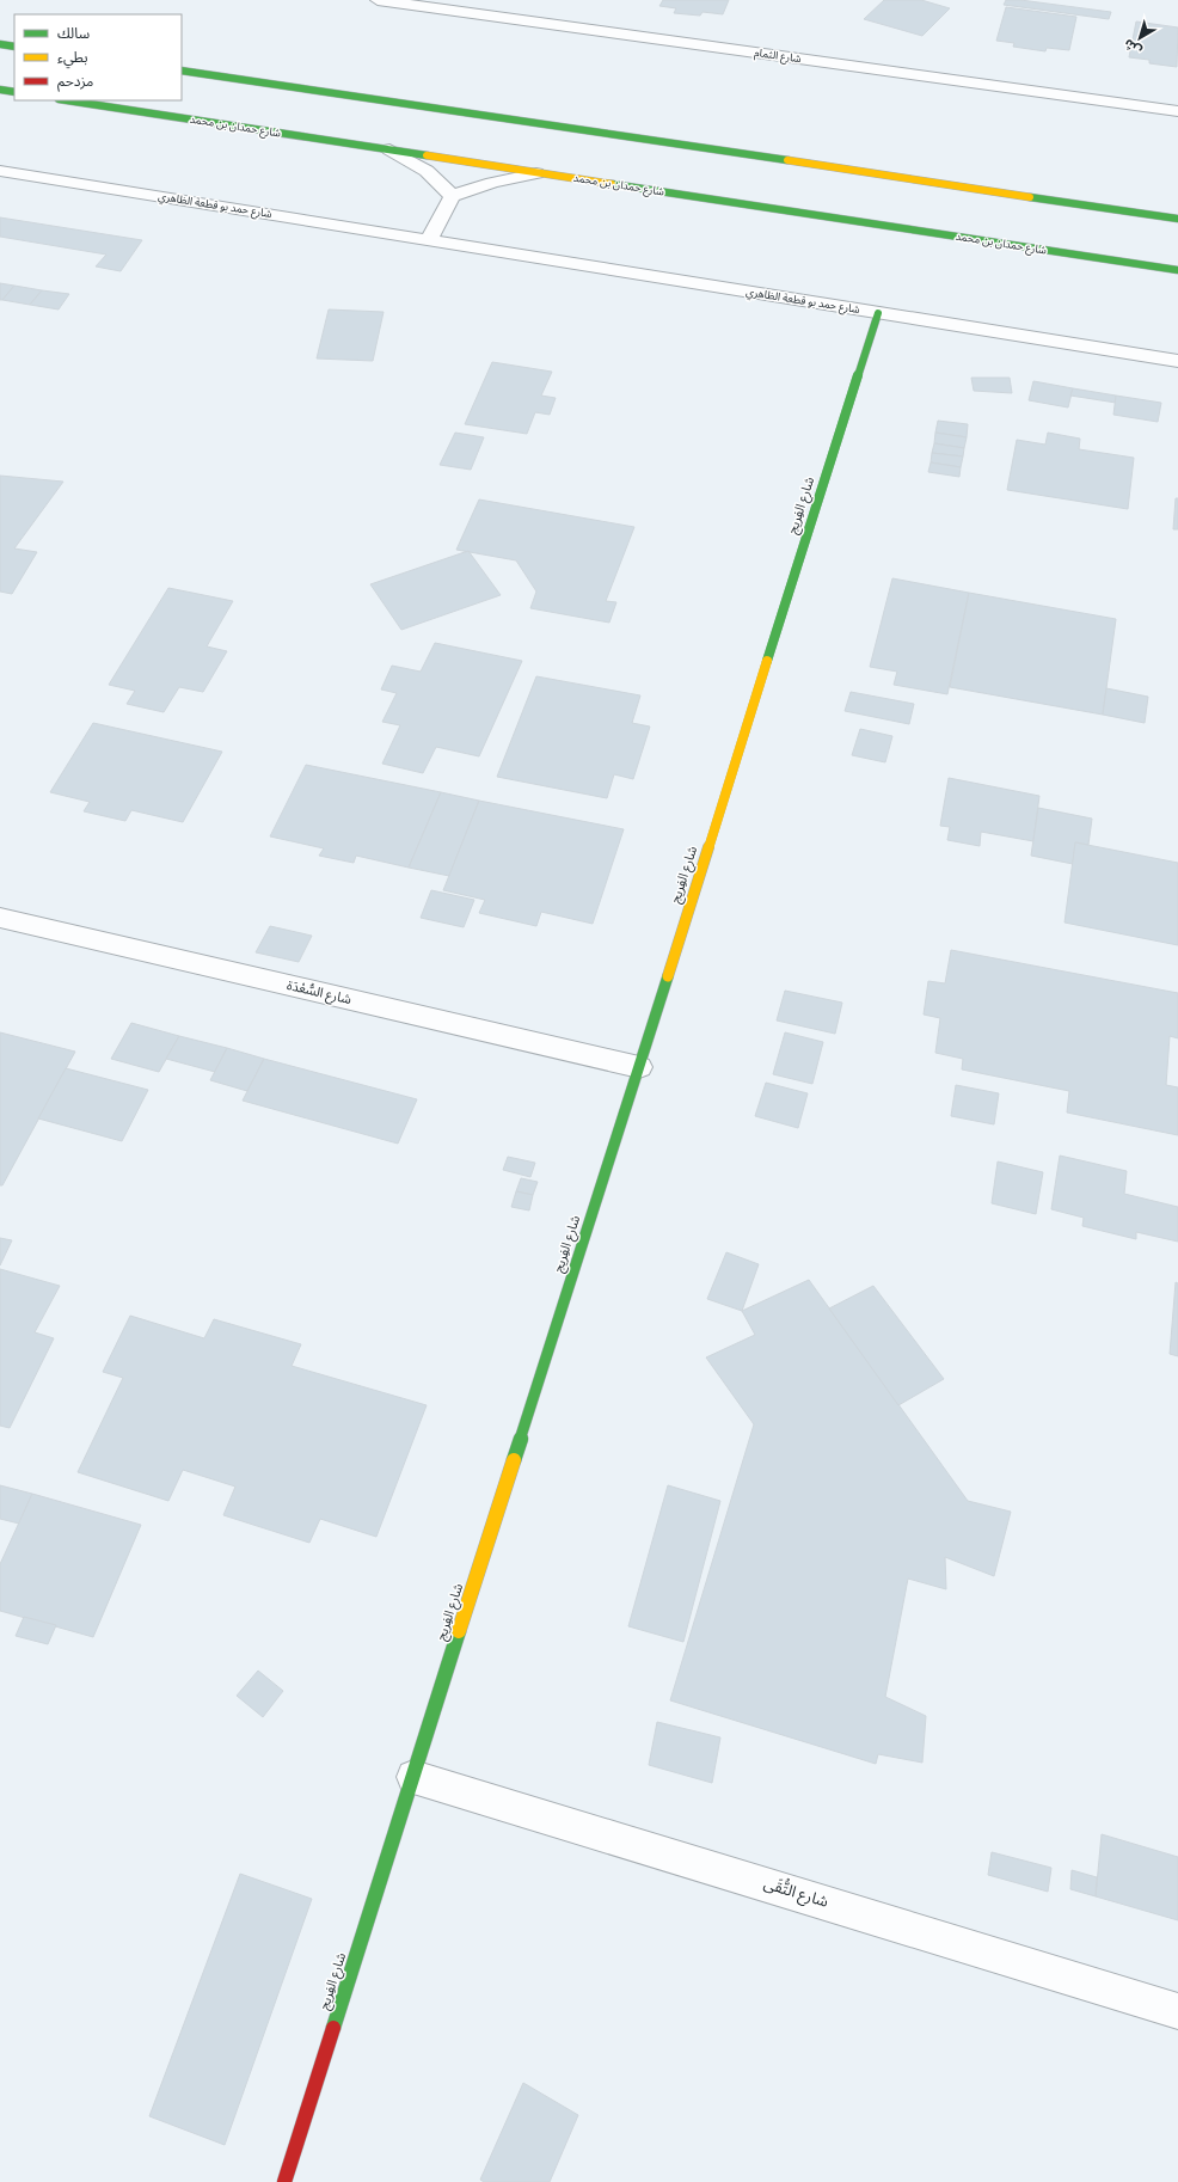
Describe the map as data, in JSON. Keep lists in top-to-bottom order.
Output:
{
  "streets": {
    "main road": ["شارع حمدان بن محمد", "شارع الفِريج"],
    "street": [
      "شارع الثمام",
      "شارع حمد بو قطعة الظاهري",
      "شارع السُّعْدَة",
      "شارع التُّقَى"
    ]
  },
  "crossings": [
    ["شارع حمد بو قطعة الظاهري", "شارع الفِريج"],
    ["شارع الفِريج", "شارع السُّعْدَة"],
    ["شارع الفِريج", "شارع التُّقَى"]
  ],
  "legend": ["سالك", "بطيء", "مزدحم"],
  "north": "bottom left"
}
